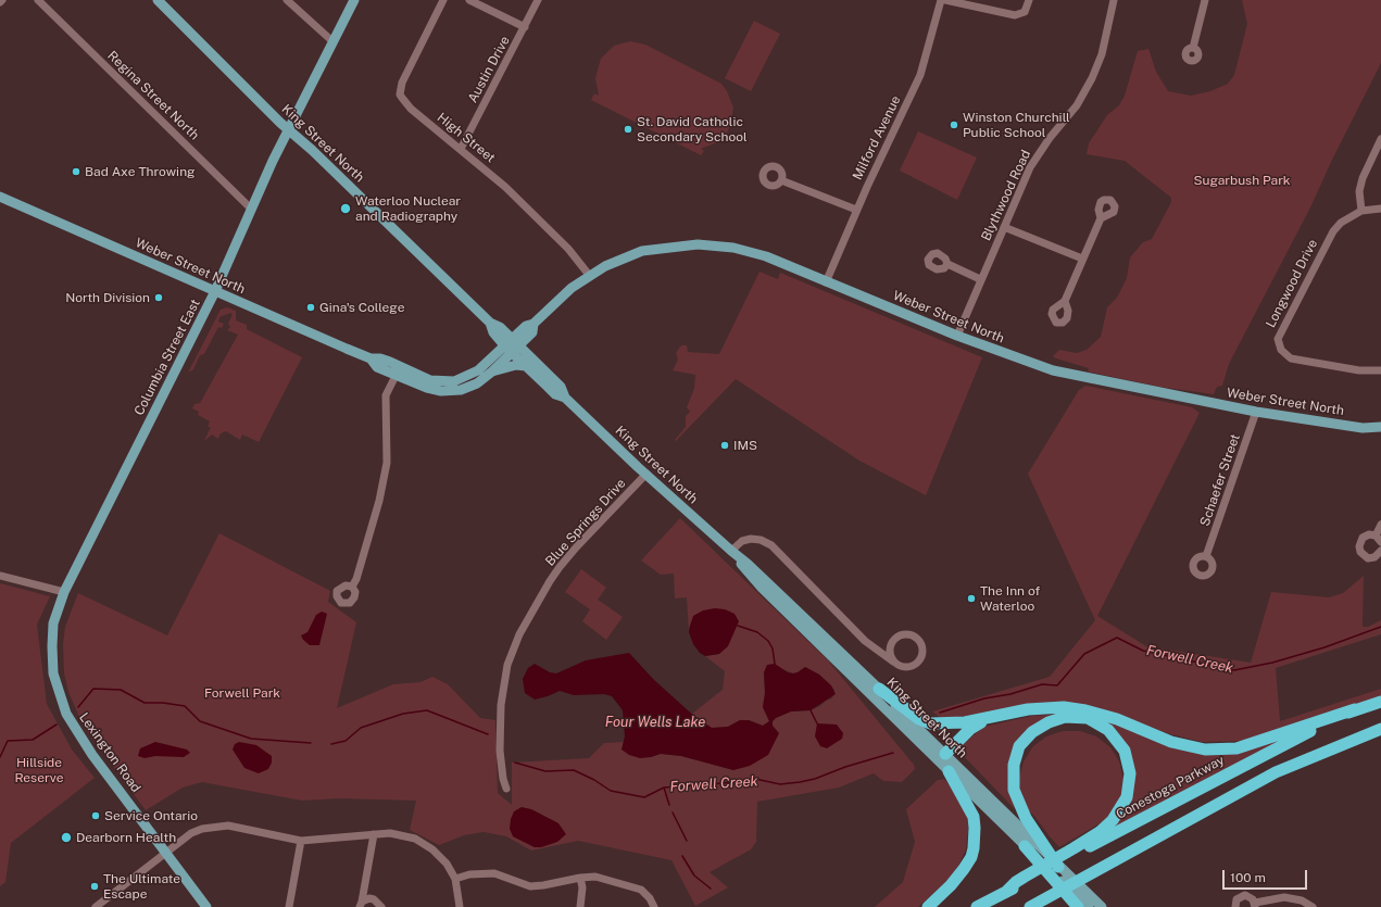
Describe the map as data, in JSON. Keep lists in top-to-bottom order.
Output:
{
  "streets": {
    "highway": ["Conestoga Parkway"],
    "main road": [
      "King Street North",
      "Weber Street North",
      "Columbia Street East",
      "Lexington Road"
    ],
    "street": [
      "Austin Drive",
      "Regina Street North",
      "High Street",
      "Milford Avenue",
      "Blythwood Road",
      "Longwood Drive",
      "Schaefer Street",
      "Blue Springs Drive"
    ]
  },
  "crossings": [
    ["Austin Drive", "High Street"],
    ["Regina Street North", "Columbia Street East"],
    ["High Street", "Weber Street North"],
    ["Milford Avenue", "Weber Street North"],
    ["King Street North", "Weber Street North"],
    ["King Street North", "Columbia Street East"],
    ["King Street North", "Blue Springs Drive"],
    ["Blythwood Road", "Weber Street North"],
    ["Weber Street North", "Columbia Street East"],
    ["Weber Street North", "Schaefer Street"],
    ["Columbia Street East", "Lexington Road"]
  ],
  "water": ["Forwell Creek", "Four Wells Lake"],
  "parks": ["Sugarbush Park", "Forwell Park", "Hillside Reserve"],
  "places": [
    "Winston Churchill Public School",
    "St. David Catholic Secondary School",
    "Bad Axe Throwing",
    "Waterloo Nuclear and Radiography",
    "North Division",
    "Gina's College",
    "IMS",
    "The Inn of Waterloo",
    "Service Ontario",
    "Dearborn Health",
    "The Ultimate Escape"
  ],
  "scale_bar": "100 m"
}
